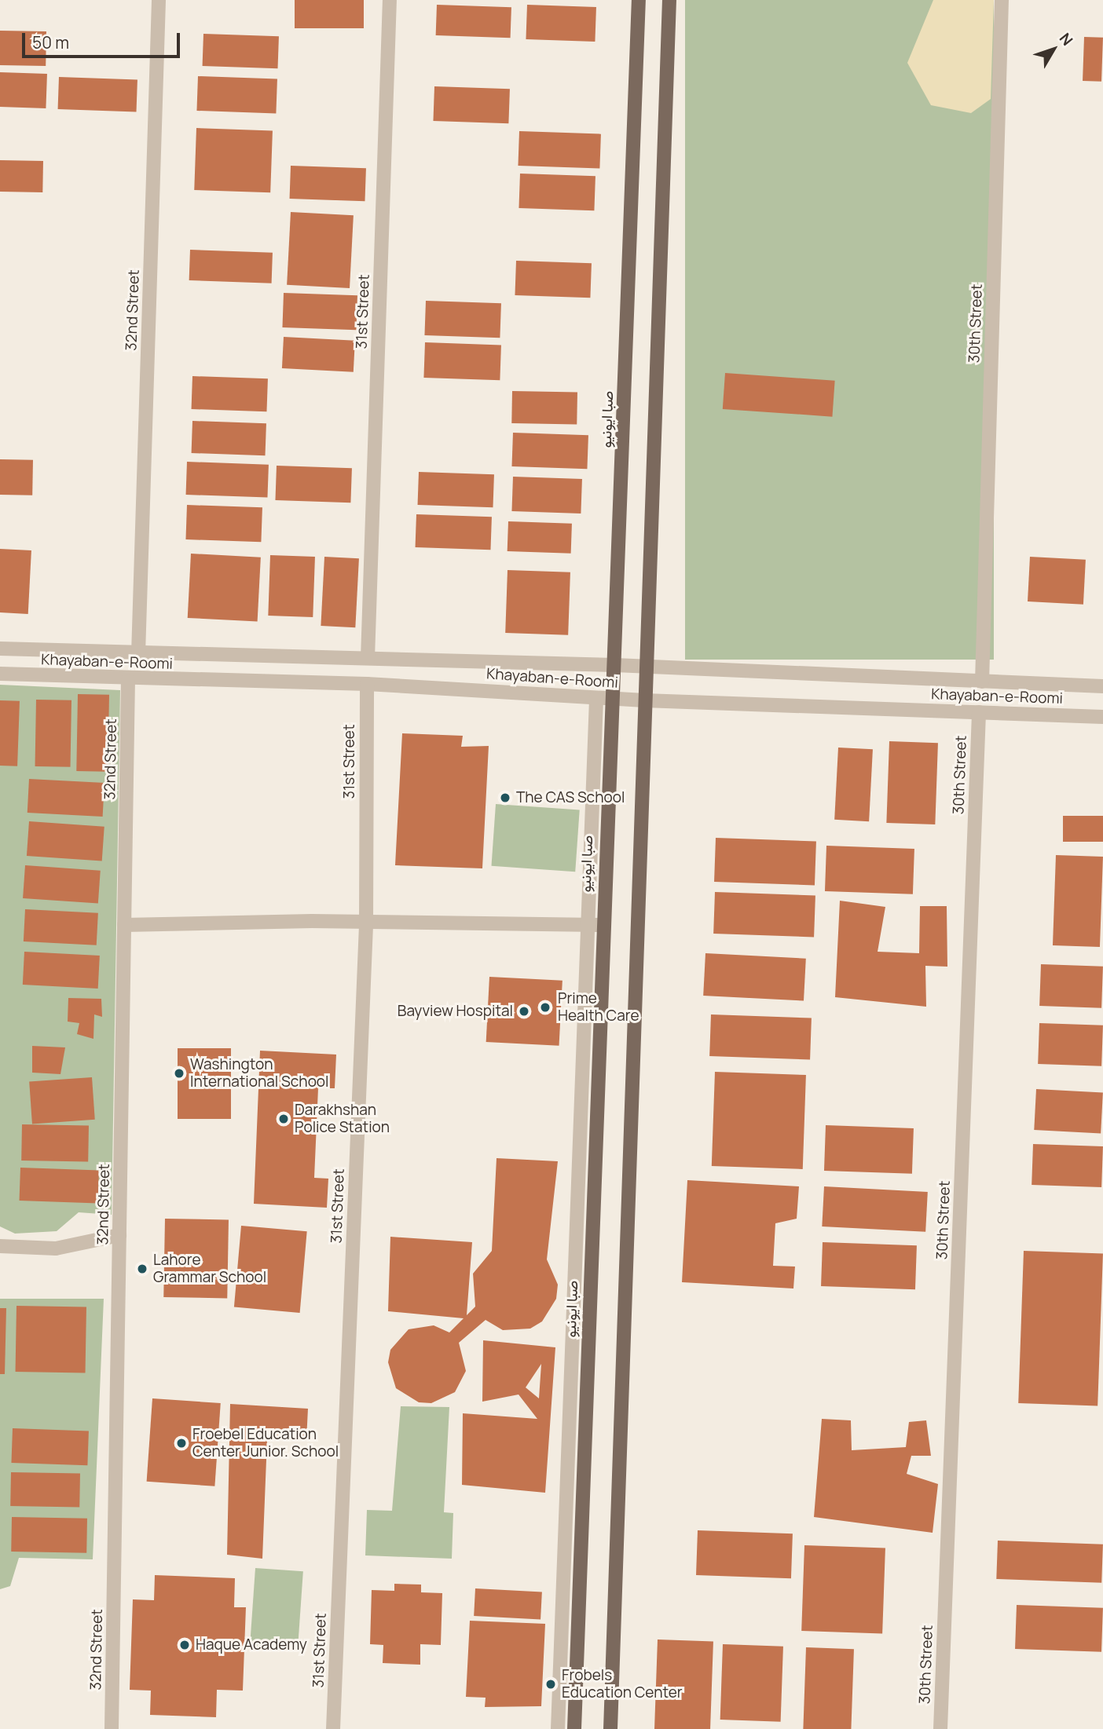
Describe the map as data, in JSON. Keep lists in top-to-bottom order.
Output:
{
  "streets": {
    "main road": ["صبا ایونیو"],
    "street": [
      "32nd Street",
      "31st Street",
      "30th Street",
      "Khayaban-e-Roomi"
    ]
  },
  "crossings": [
    ["32nd Street", "Khayaban-e-Roomi"],
    ["31st Street", "Khayaban-e-Roomi"],
    ["30th Street", "Khayaban-e-Roomi"],
    ["صبا ایونیو", "Khayaban-e-Roomi"]
  ],
  "places": [
    "The CAS School",
    "Prime Health Care",
    "Bayview Hospital",
    "Washington International School",
    "Darakhshan Police Station",
    "Lahore Grammar School",
    "Froebel Education Center Junior. School",
    "Haque Academy",
    "Frobels Education Center"
  ],
  "scale_bar": "50 m",
  "north": "top right"
}
